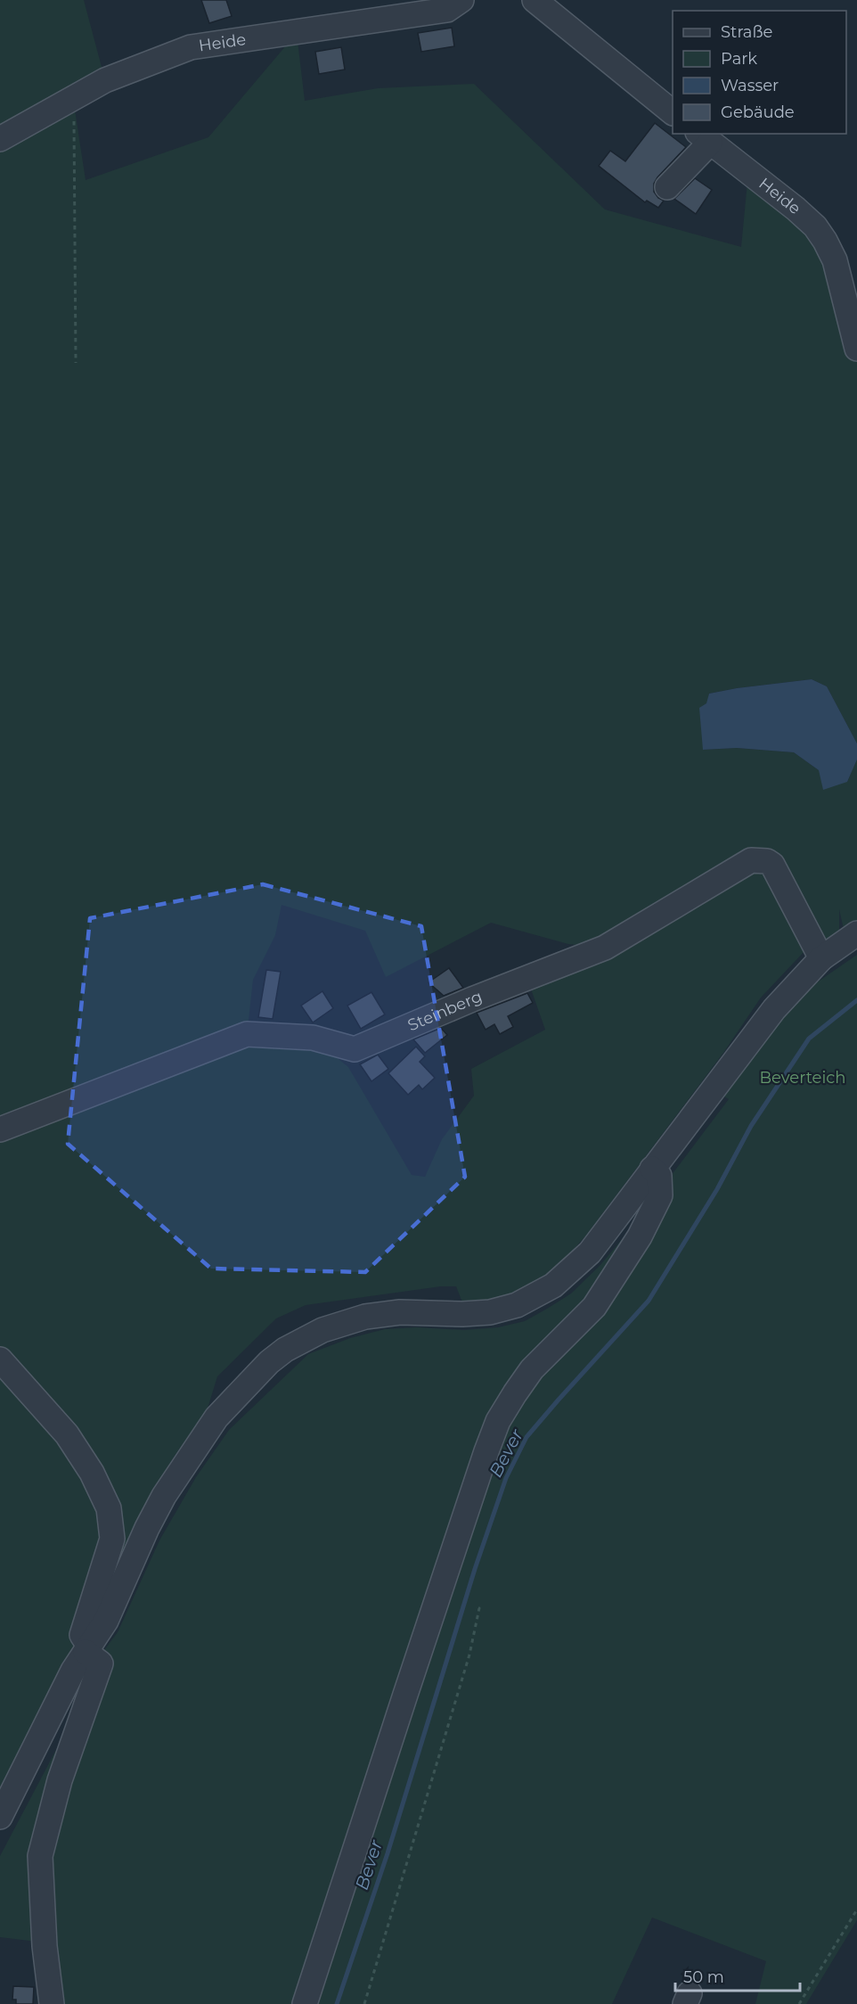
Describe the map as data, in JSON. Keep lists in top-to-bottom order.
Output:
{
  "streets": {
    "street": ["Heide", "Steinberg"]
  },
  "water": ["Bever"],
  "parks": ["Beverteich"],
  "legend": [
    "Straße",
    "Park",
    "Wasser",
    "Gebäude"
  ],
  "scale_bar": "50 m"
}
